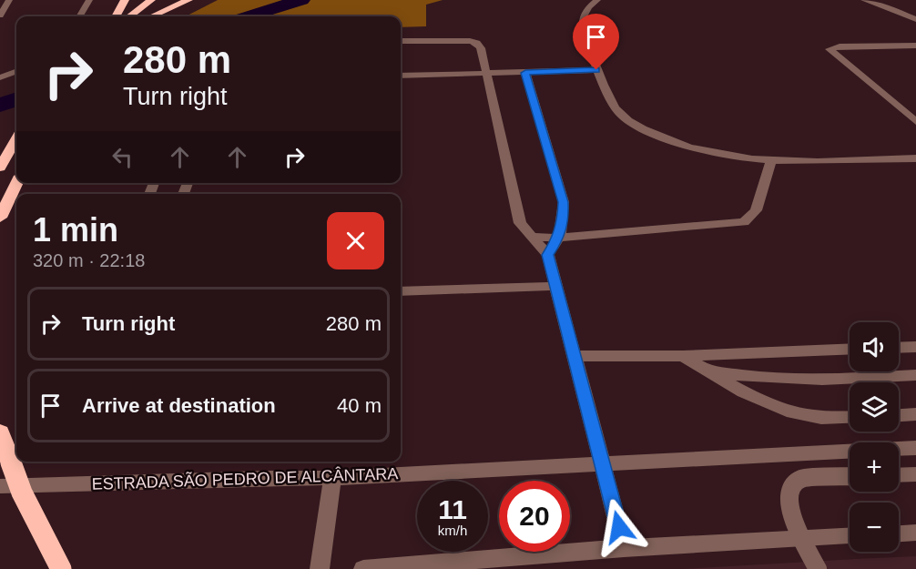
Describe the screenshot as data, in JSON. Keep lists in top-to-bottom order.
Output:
{
  "streets": {
    "street": ["ESTRADA SÃO PEDRO DE ALCÂNTARA"]
  },
  "page": {
    "turn": ["280 m", "Turn right"],
    "heading": ["1 min", "320 m · 22:18"],
    "list": [
      {
        "name": "Turn right",
        "value": "280 m"
      },
      {
        "name": "Arrive at destination",
        "value": "40 m"
      }
    ],
    "map_buttons": ["+", "−"],
    "speed": "11 km/h",
    "limit": "20"
  }
}
